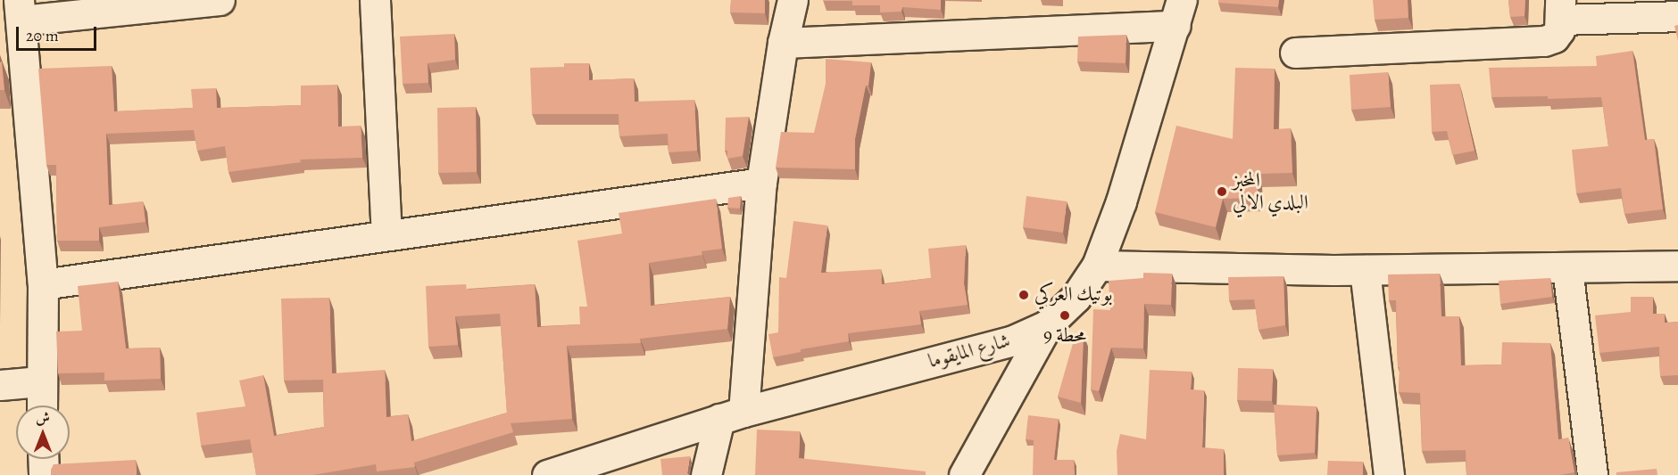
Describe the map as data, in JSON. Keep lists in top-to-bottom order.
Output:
{
  "streets": {
    "street": ["شارع المايقوما"]
  },
  "places": ["المخبز البلدي الالي", "بوتيك العركي", "محطة 9"],
  "scale_bar": "20 m",
  "north": "top"
}
